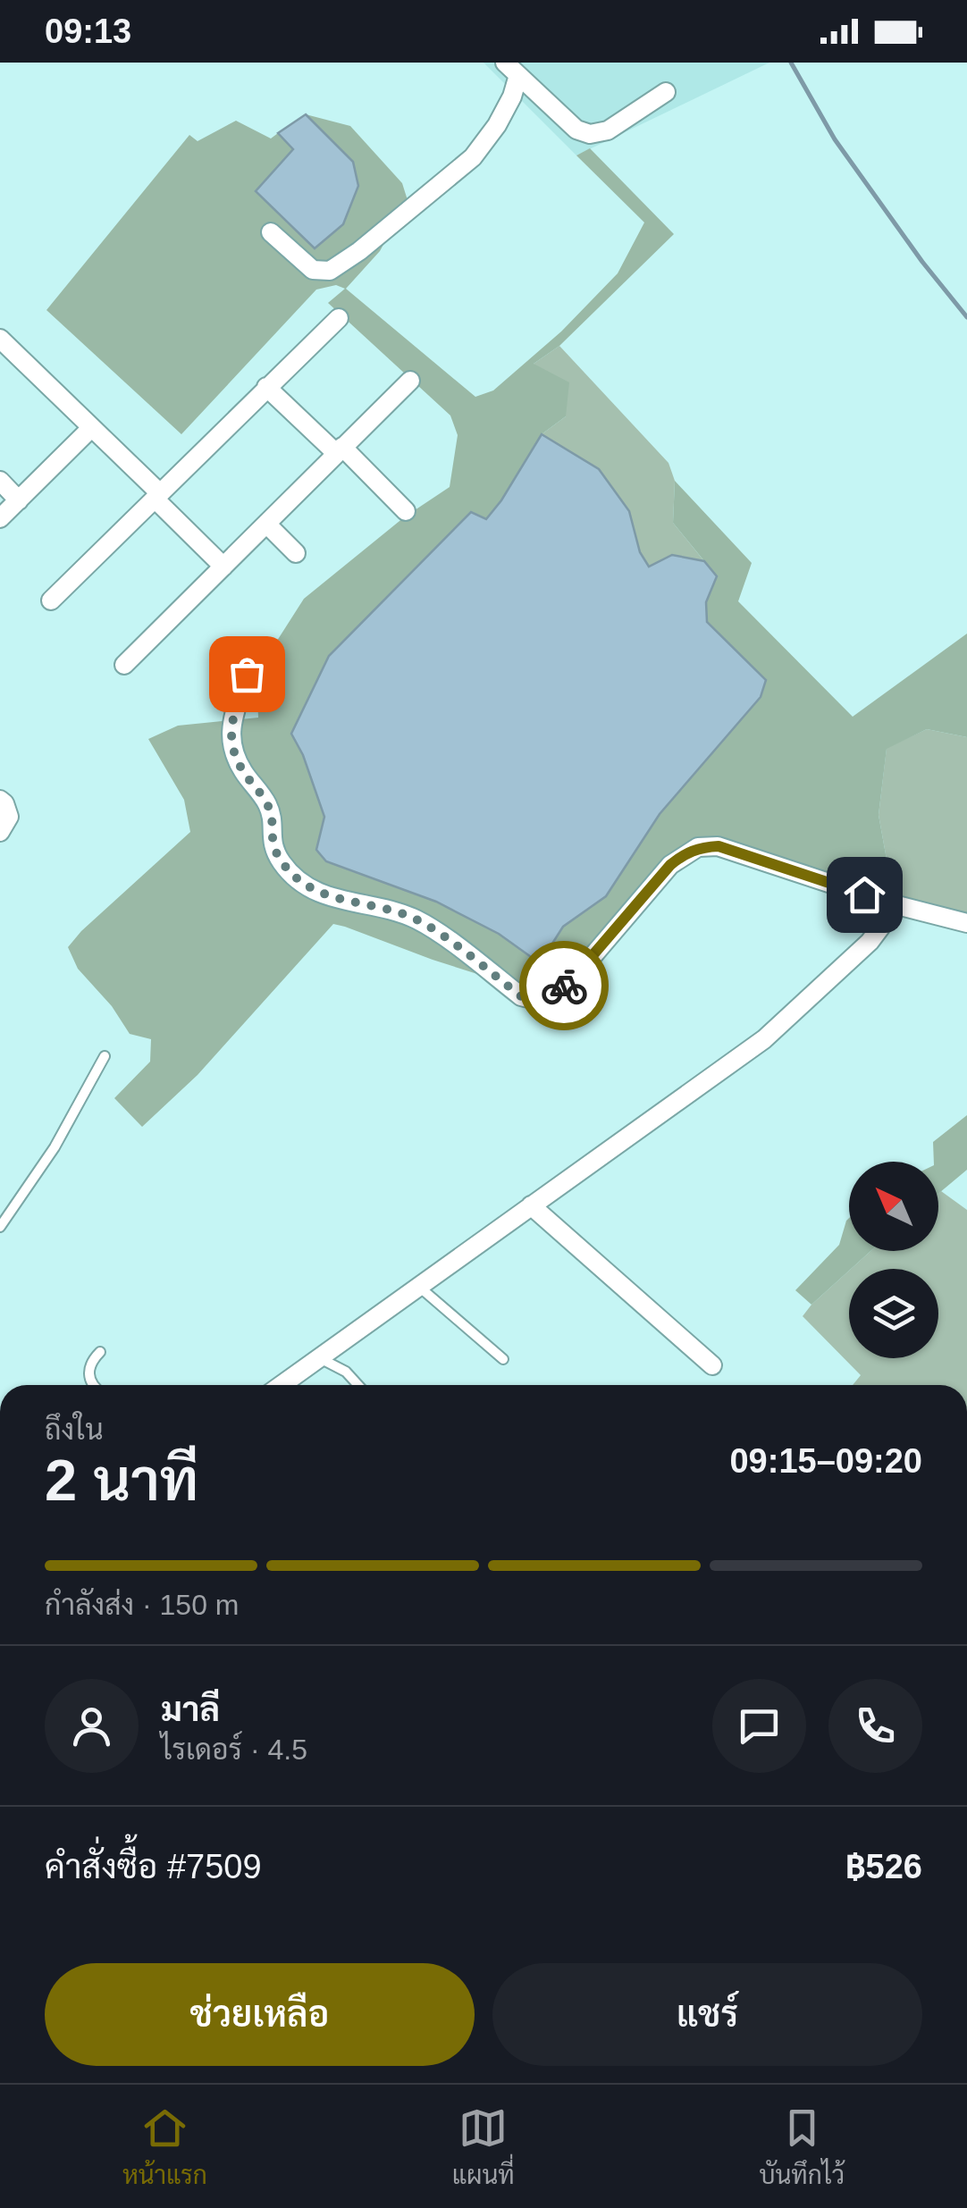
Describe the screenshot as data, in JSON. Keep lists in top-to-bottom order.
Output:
{
  "north": "top left",
  "page": {
    "status": "09:13",
    "heading": ["2 นาที", "ถึงใน", "09:15–09:20"],
    "panel": [
      "มาลี",
      "ไรเดอร์ · 4.5",
      "คำสั่งซื้อ #7509",
      "฿526"
    ],
    "bar": "กำลังส่ง · 150 m",
    "buttons": ["ช่วยเหลือ", "แชร์"],
    "tabs": ["หน้าแรก", "แผนที่", "บันทึกไว้"]
  }
}
